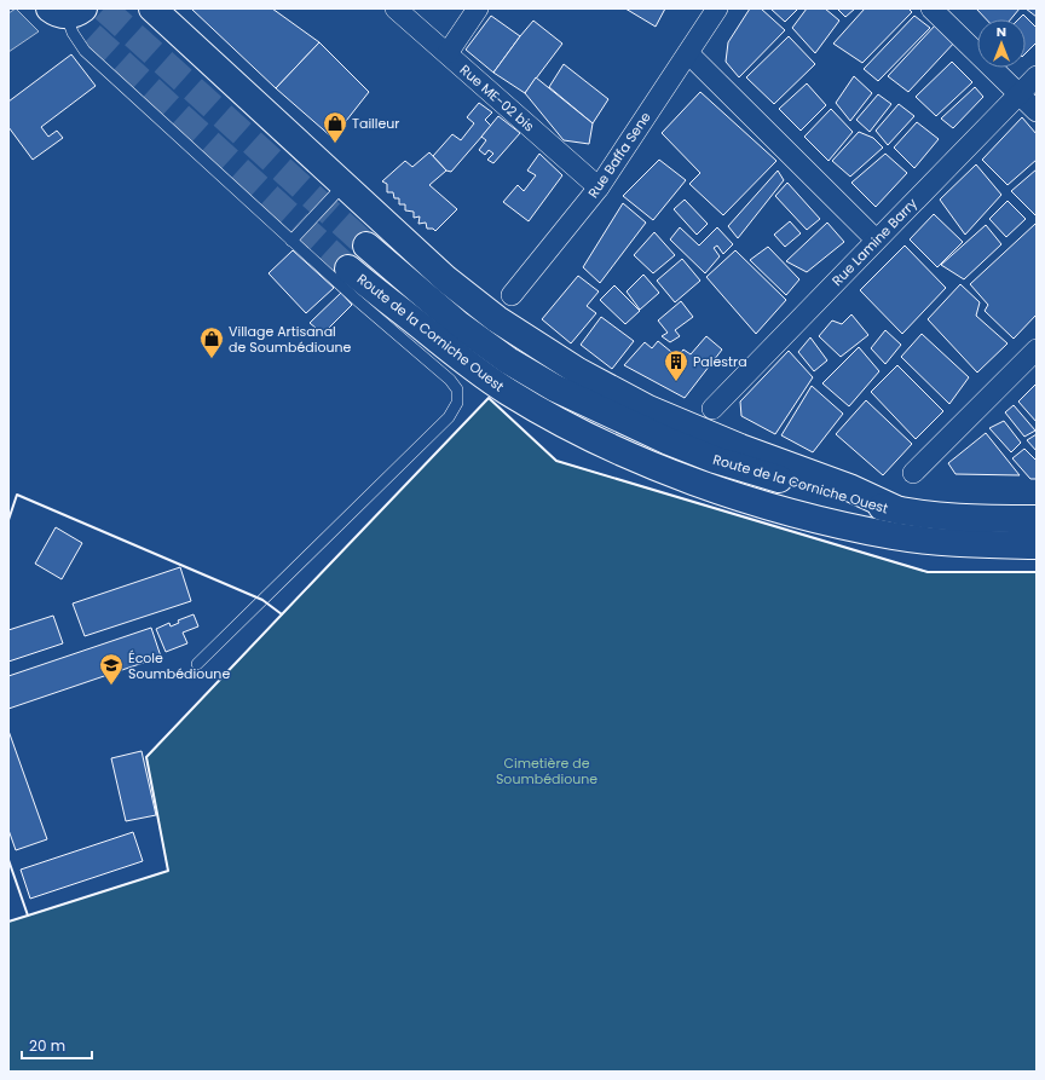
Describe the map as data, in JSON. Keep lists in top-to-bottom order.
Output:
{
  "streets": {
    "highway": ["Route de la Corniche Ouest"],
    "street": ["Rue ME-02 bis", "Rue Baffa Sene", "Rue Lamine Barry"]
  },
  "crossings": [
    ["Rue ME-02 bis", "Rue Baffa Sene"]
  ],
  "parks": ["Cimetière de Soumbédioune"],
  "places": {
    "shop": ["Tailleur", "Village Artisanal de Soumbédioune"],
    "building": ["Palestra"],
    "school or university": ["École Soumbédioune"]
  },
  "scale_bar": "20 m",
  "north": "top"
}
